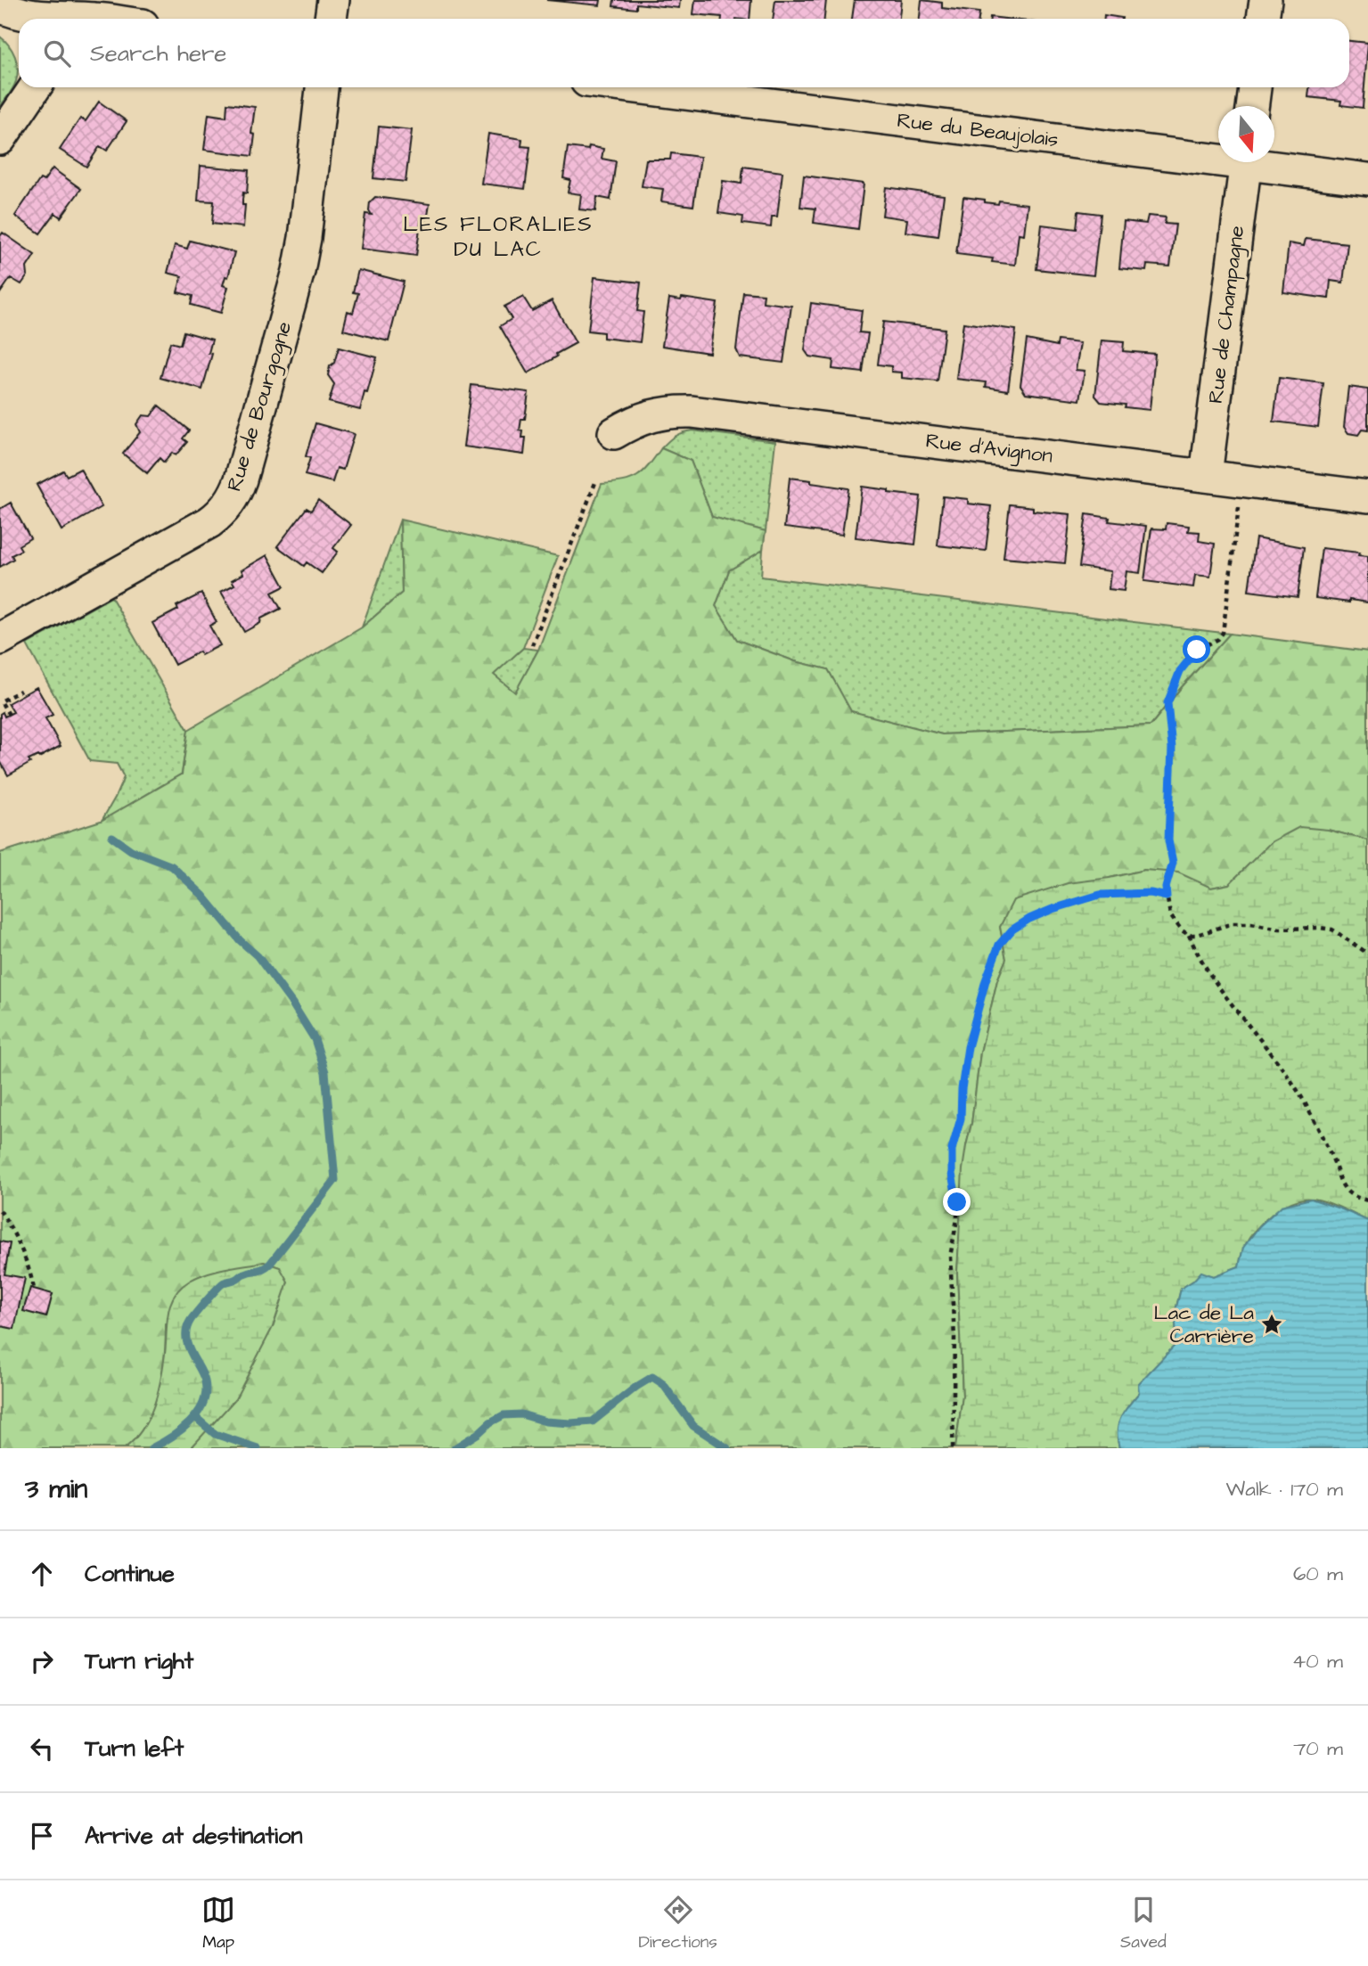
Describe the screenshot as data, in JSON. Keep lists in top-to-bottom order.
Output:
{
  "streets": {
    "street": [
      "Rue du Beaujolais",
      "Rue de Champagne",
      "Rue de Bourgogne",
      "Rue d'Avignon"
    ]
  },
  "crossings": [
    ["Rue de Champagne", "Rue d'Avignon"]
  ],
  "districts": ["LES FLORALIES DU LAC"],
  "places": {
    "place": ["Lac de La Carrière"]
  },
  "north": "bottom",
  "page": {
    "search": "Search here",
    "heading": ["3 min", "Walk · 170 m"],
    "list": [
      ["Continue", "60 m"],
      ["Turn right", "40 m"],
      ["Turn left", "70 m"],
      "Arrive at destination"
    ],
    "nav": ["Map", "Directions", "Saved"]
  }
}
